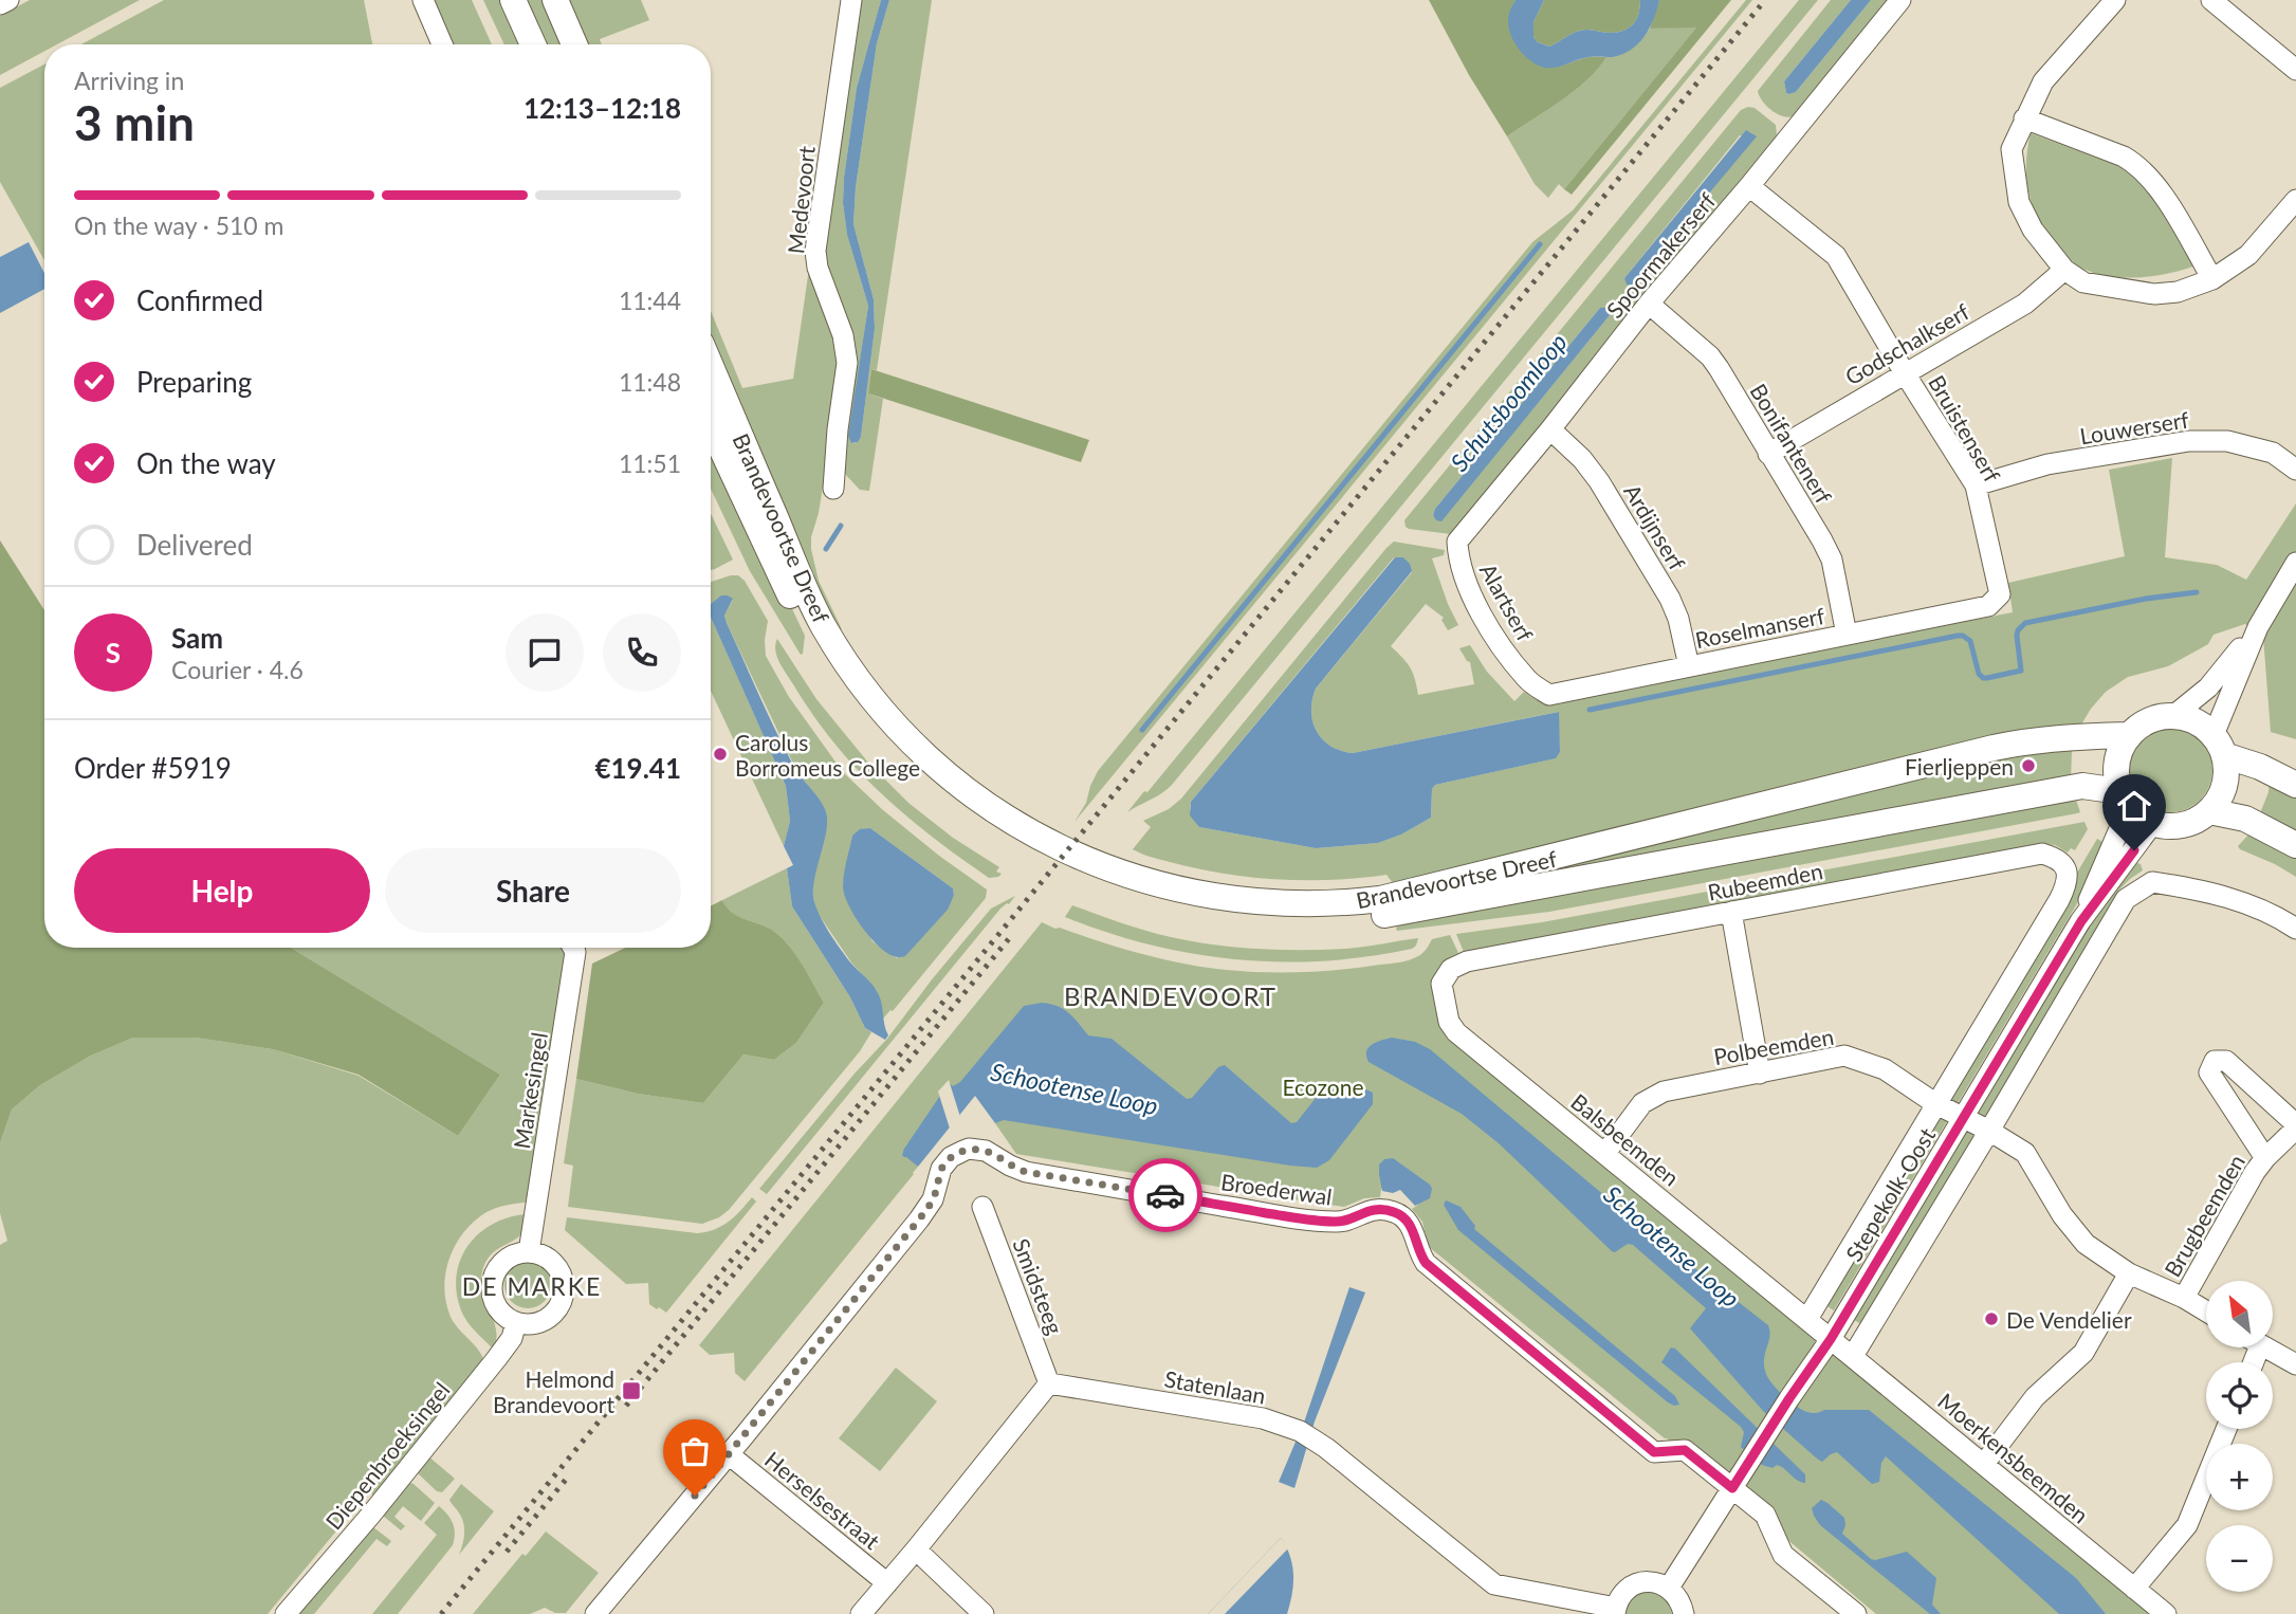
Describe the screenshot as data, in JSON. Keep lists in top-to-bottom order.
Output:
{
  "streets": {
    "main road": ["Brandevoortse Dreef"],
    "street": [
      "Medevoort",
      "Spoormakerserf",
      "Godschalkserf",
      "Louwerserf",
      "Bruistenserf",
      "Bonifantenerf",
      "Ardijnserf",
      "Alartserf",
      "Roselmanserf",
      "Rubeemden",
      "Polbeemden",
      "Markesingel",
      "Balsbeemden",
      "Broederwal",
      "Stepekolk-Oost",
      "Brugbeemden",
      "Smidsteeg",
      "Statenlaan",
      "Diepenbroeksingel",
      "Moerkensbeemden",
      "Herselsestraat"
    ]
  },
  "crossings": [
    ["Spoormakerserf", "Bruistenserf"],
    ["Spoormakerserf", "Bonifantenerf"],
    ["Spoormakerserf", "Ardijnserf"],
    ["Spoormakerserf", "Alartserf"],
    ["Godschalkserf", "Bruistenserf"],
    ["Godschalkserf", "Bonifantenerf"],
    ["Louwerserf", "Bruistenserf"],
    ["Bruistenserf", "Roselmanserf"],
    ["Bonifantenerf", "Roselmanserf"],
    ["Ardijnserf", "Roselmanserf"],
    ["Brandevoortse Dreef", "Stepekolk-Oost"],
    ["Alartserf", "Roselmanserf"],
    ["Rubeemden", "Balsbeemden"],
    ["Rubeemden", "Stepekolk-Oost"],
    ["Polbeemden", "Balsbeemden"],
    ["Polbeemden", "Stepekolk-Oost"],
    ["Polbeemden", "Brugbeemden"],
    ["Markesingel", "Diepenbroeksingel"],
    ["Balsbeemden", "Stepekolk-Oost"],
    ["Balsbeemden", "Moerkensbeemden"],
    ["Broederwal", "Stepekolk-Oost"],
    ["Broederwal", "Herselsestraat"],
    ["Stepekolk-Oost", "Moerkensbeemden"],
    ["Smidsteeg", "Statenlaan"]
  ],
  "districts": ["BRANDEVOORT", "DE MARKE"],
  "water": ["Schutsboomloop", "Schootense Loop"],
  "parks": ["Ecozone"],
  "places": {
    "other": ["Carolus Borromeus College", "Fierljeppen", "De Vendelier"],
    "transit": ["Helmond Brandevoort"]
  },
  "north": "top left",
  "page": {
    "heading": ["3 min", "Arriving in", "12:13–12:18"],
    "panel": [
      "Sam",
      "Courier · 4.6",
      "Order #5919",
      "€19.41"
    ],
    "bar": "On the way · 510 m",
    "list": [
      ["Confirmed", "11:44"],
      ["Preparing", "11:48"],
      ["On the way", "11:51"],
      "Delivered"
    ],
    "round": "S",
    "buttons": ["Help", "Share"],
    "map_buttons": ["+", "−"]
  }
}
